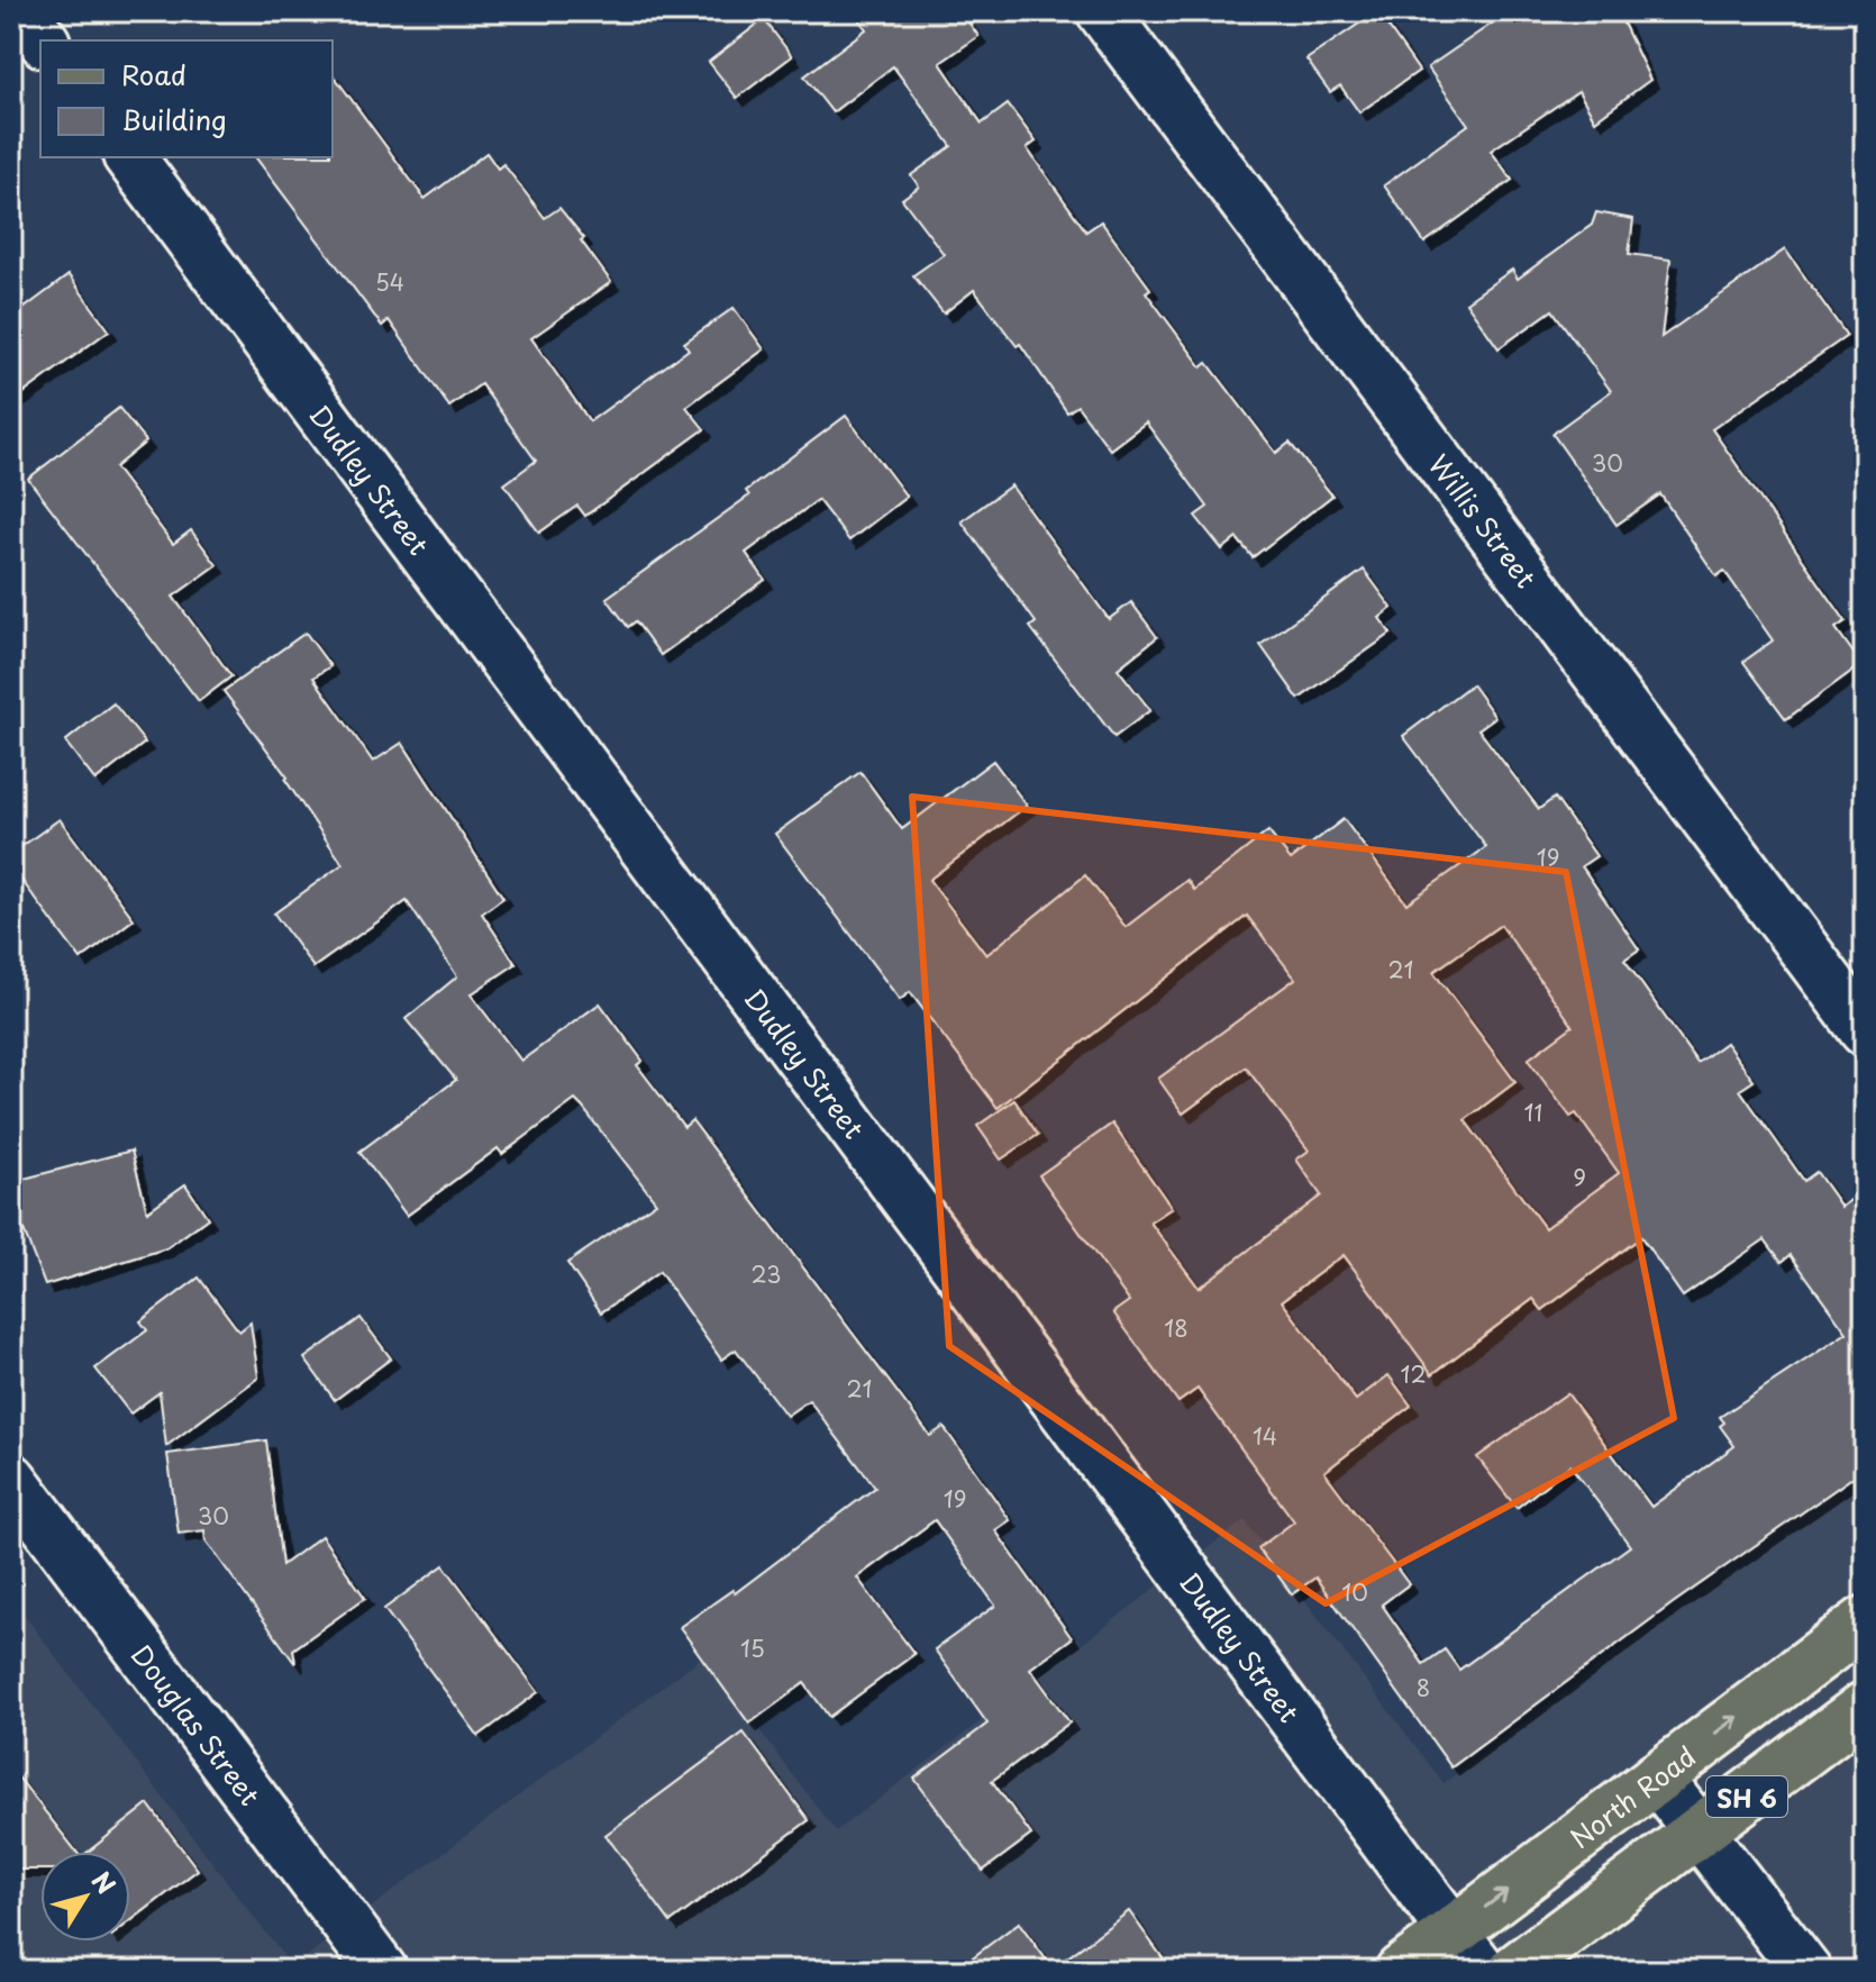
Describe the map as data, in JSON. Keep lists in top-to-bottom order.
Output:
{
  "streets": {
    "main road": ["North Road", "SH 6"],
    "street": ["Dudley Street", "Willis Street", "Douglas Street"]
  },
  "crossings": [
    ["Dudley Street", "North Road"]
  ],
  "house_numbers": [
    "54",
    "30",
    "19",
    "21",
    "11",
    "9",
    "23",
    "18",
    "12",
    "21",
    "14",
    "19",
    "30",
    "10",
    "15",
    "8"
  ],
  "legend": ["Road", "Building"],
  "north": "top right"
}
